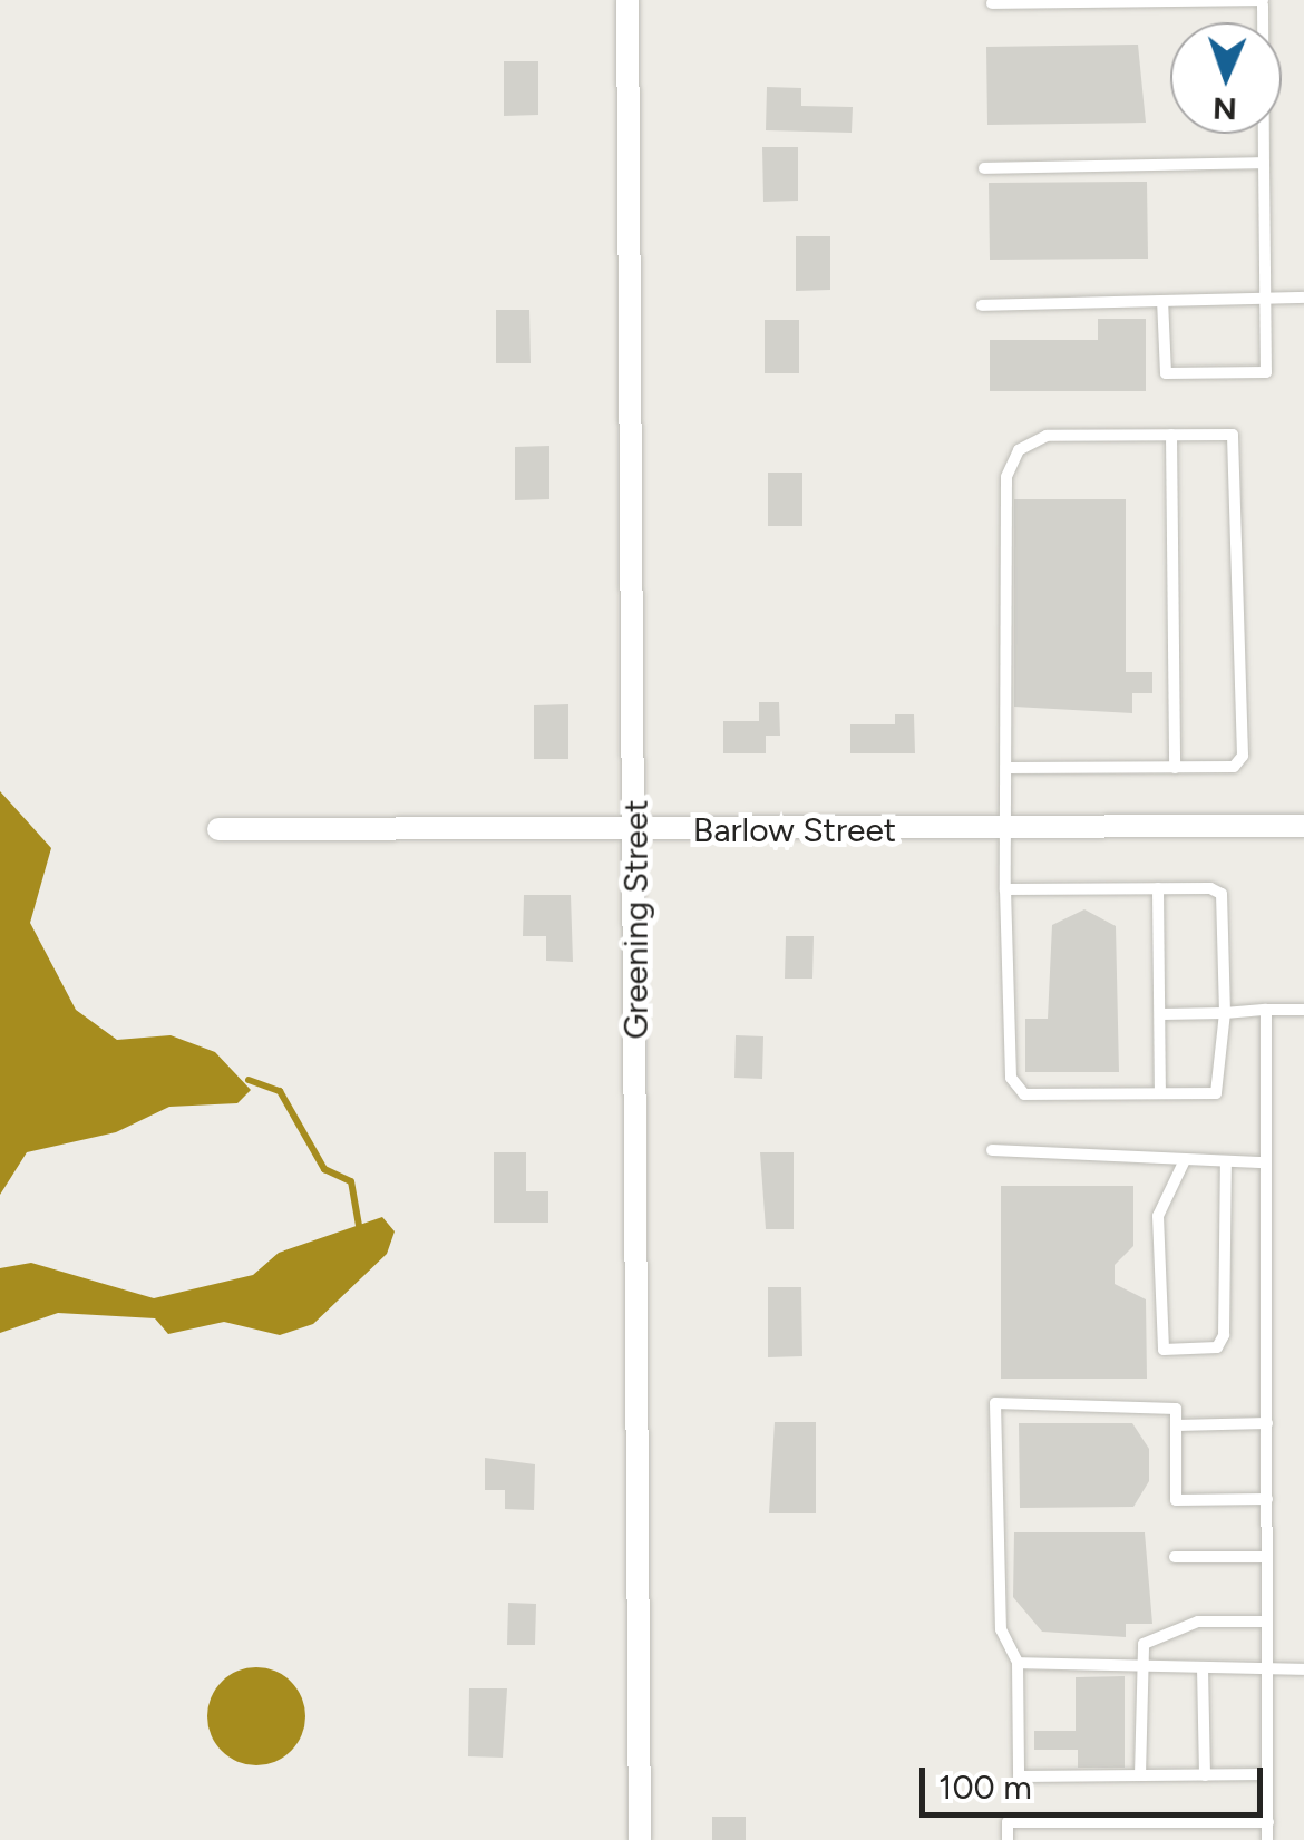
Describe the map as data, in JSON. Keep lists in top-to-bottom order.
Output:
{
  "streets": {
    "street": ["Barlow Street", "Greening Street"]
  },
  "crossings": [
    ["Barlow Street", "Greening Street"]
  ],
  "scale_bar": "100 m",
  "north": "bottom"
}
